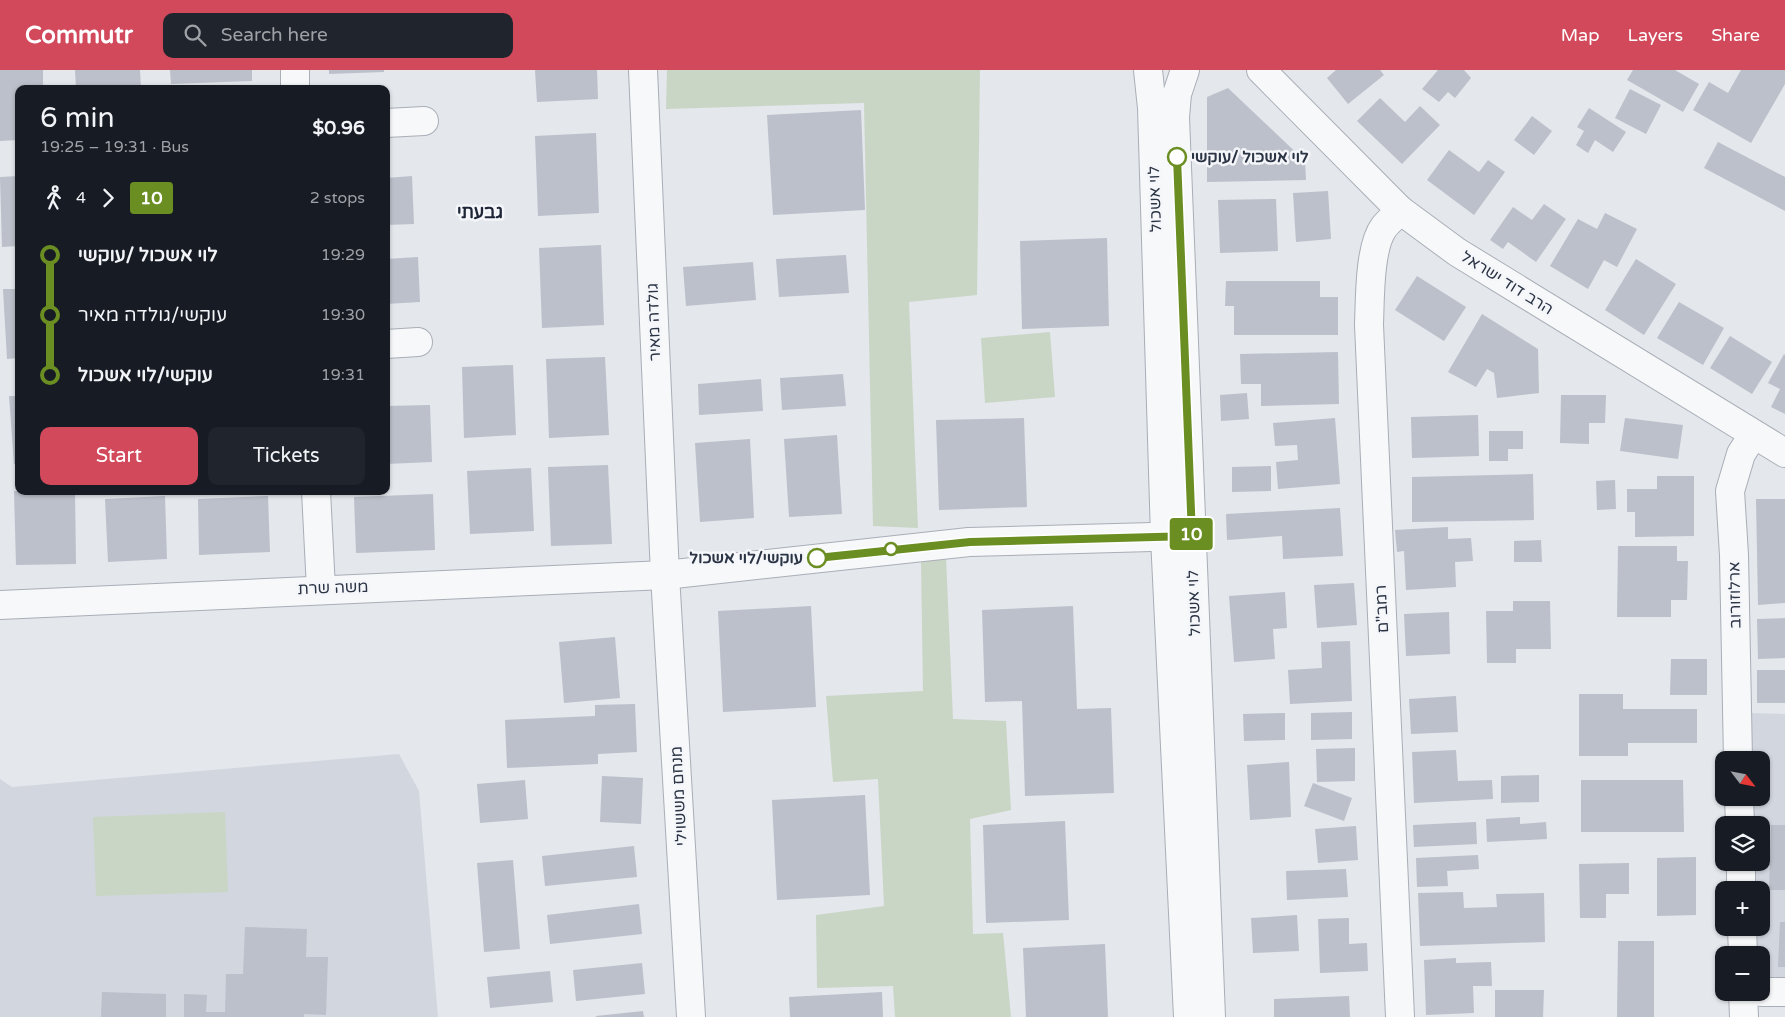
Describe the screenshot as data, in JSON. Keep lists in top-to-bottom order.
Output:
{
  "streets": {
    "street": [
      "לוי אשכול",
      "הרב דוד ישראל",
      "גולדה מאיר",
      "משה שרת",
      "ארלוזורוב",
      "רמב\"ם",
      "מנחם מששוילי"
    ]
  },
  "crossings": [
    ["לוי אשכול", "משה שרת"],
    ["הרב דוד ישראל", "ארלוזורוב"],
    ["הרב דוד ישראל", "רמב\"ם"],
    ["גולדה מאיר", "משה שרת"],
    ["גולדה מאיר", "מנחם מששוילי"],
    ["משה שרת", "מנחם מששוילי"]
  ],
  "districts": ["גבעתי"],
  "places": ["לוי אשכול /עוקשי", "עוקשי/לוי אשכול"],
  "lines": ["bus line 10"],
  "north": "bottom right",
  "page": {
    "header": "Commutr",
    "search": "Search here",
    "nav": ["Map", "Layers", "Share"],
    "on_map": "10",
    "heading": ["6 min", "19:25 – 19:31 · Bus", "$0.96"],
    "legs": ["4", "10", "2 stops"],
    "list": [
      {
        "name": "לוי אשכול /עוקשי",
        "value": "19:29"
      },
      {
        "name": "עוקשי/גולדה מאיר",
        "value": "19:30"
      },
      {
        "name": "עוקשי/לוי אשכול",
        "value": "19:31"
      }
    ],
    "buttons": ["Start", "Tickets"],
    "map_buttons": ["+", "−"]
  }
}
